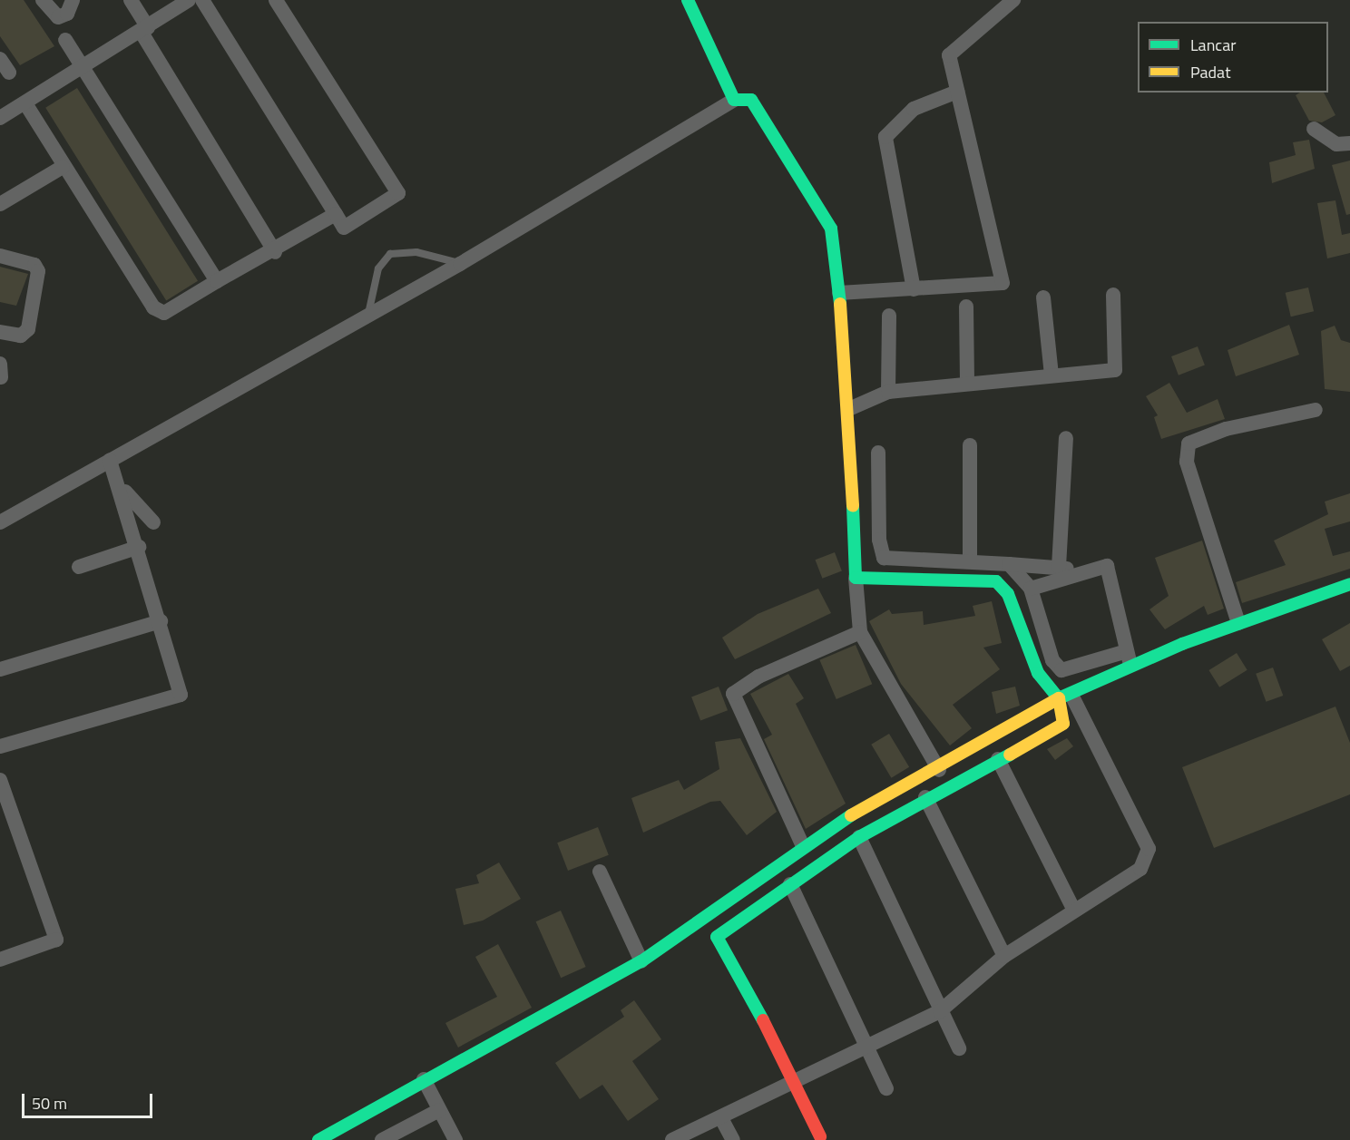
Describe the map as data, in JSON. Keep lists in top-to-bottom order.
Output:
{
  "legend": ["Lancar", "Padat"],
  "scale_bar": "50 m"
}
